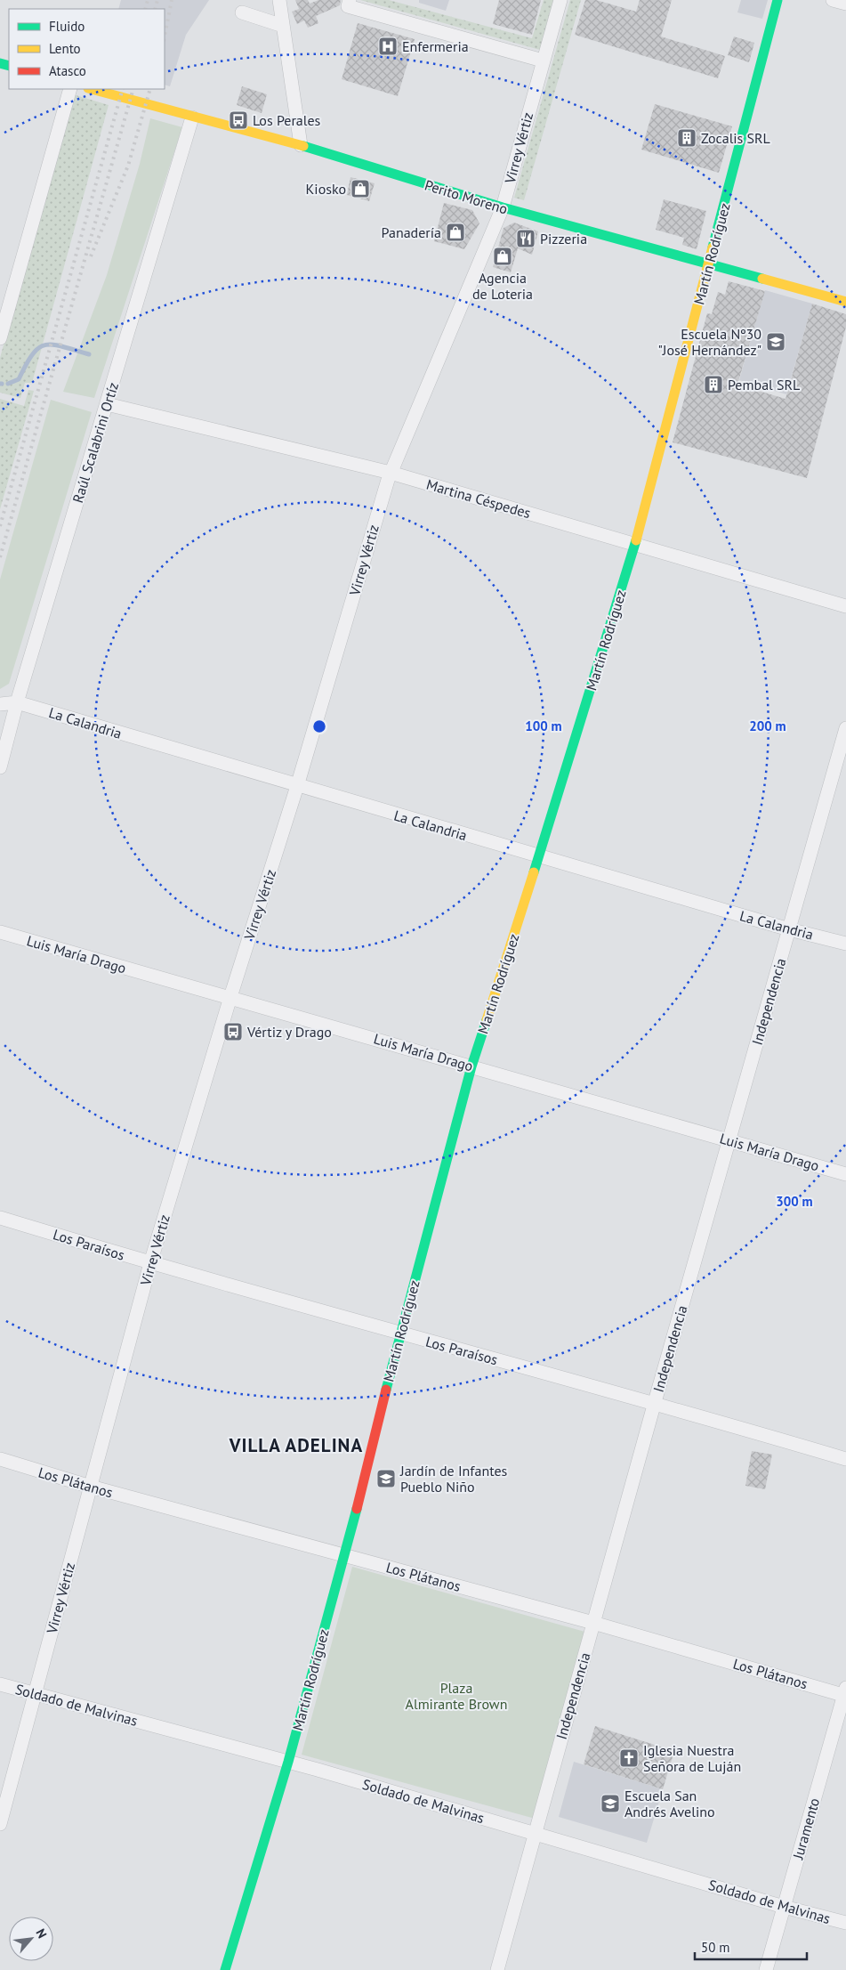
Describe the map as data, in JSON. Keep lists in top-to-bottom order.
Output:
{
  "streets": {
    "street": [
      "Virrey Vértiz",
      "Perito Moreno",
      "Martín Rodríguez",
      "Raúl Scalabrini Ortíz",
      "Martina Céspedes",
      "La Calandria",
      "Luis María Drago",
      "Independencia",
      "Los Paraísos",
      "Los Plátanos",
      "Soldado de Malvinas",
      "Juramento"
    ]
  },
  "crossings": [
    ["Virrey Vértiz", "Perito Moreno"],
    ["Virrey Vértiz", "Martina Céspedes"],
    ["Virrey Vértiz", "La Calandria"],
    ["Virrey Vértiz", "Luis María Drago"],
    ["Virrey Vértiz", "Los Paraísos"],
    ["Virrey Vértiz", "Los Plátanos"],
    ["Virrey Vértiz", "Soldado de Malvinas"],
    ["Perito Moreno", "Martín Rodríguez"],
    ["Perito Moreno", "Raúl Scalabrini Ortíz"],
    ["Martín Rodríguez", "Martina Céspedes"],
    ["Martín Rodríguez", "La Calandria"],
    ["Martín Rodríguez", "Luis María Drago"],
    ["Martín Rodríguez", "Los Paraísos"],
    ["Martín Rodríguez", "Los Plátanos"],
    ["Martín Rodríguez", "Soldado de Malvinas"],
    ["Raúl Scalabrini Ortíz", "Martina Céspedes"],
    ["Raúl Scalabrini Ortíz", "La Calandria"],
    ["La Calandria", "Independencia"],
    ["Luis María Drago", "Independencia"],
    ["Independencia", "Los Paraísos"],
    ["Independencia", "Los Plátanos"],
    ["Independencia", "Soldado de Malvinas"],
    ["Los Plátanos", "Juramento"],
    ["Soldado de Malvinas", "Juramento"]
  ],
  "districts": ["VILLA ADELINA"],
  "parks": ["Plaza Almirante Brown"],
  "places": {
    "hospital": ["Enfermeria"],
    "bus stop": ["Los Perales", "Vértiz y Drago"],
    "building": ["Zocalis SRL", "Pembal SRL"],
    "shop": ["Kiosko", "Panadería", "Agencia de Loteria"],
    "restaurant": ["Pizzeria"],
    "school or university": ["Escuela Nº30 \"José Hernández\"", "Jardín de Infantes Pueblo Niño", "Escuela San Andrés Avelino"],
    "church": ["Iglesia Nuestra Señora de Luján"]
  },
  "legend": ["Fluido", "Lento", "Atasco"],
  "scale_bar": "50 m",
  "north": "top right",
  "rings": ["100 m", "200 m", "300 m"]
}
